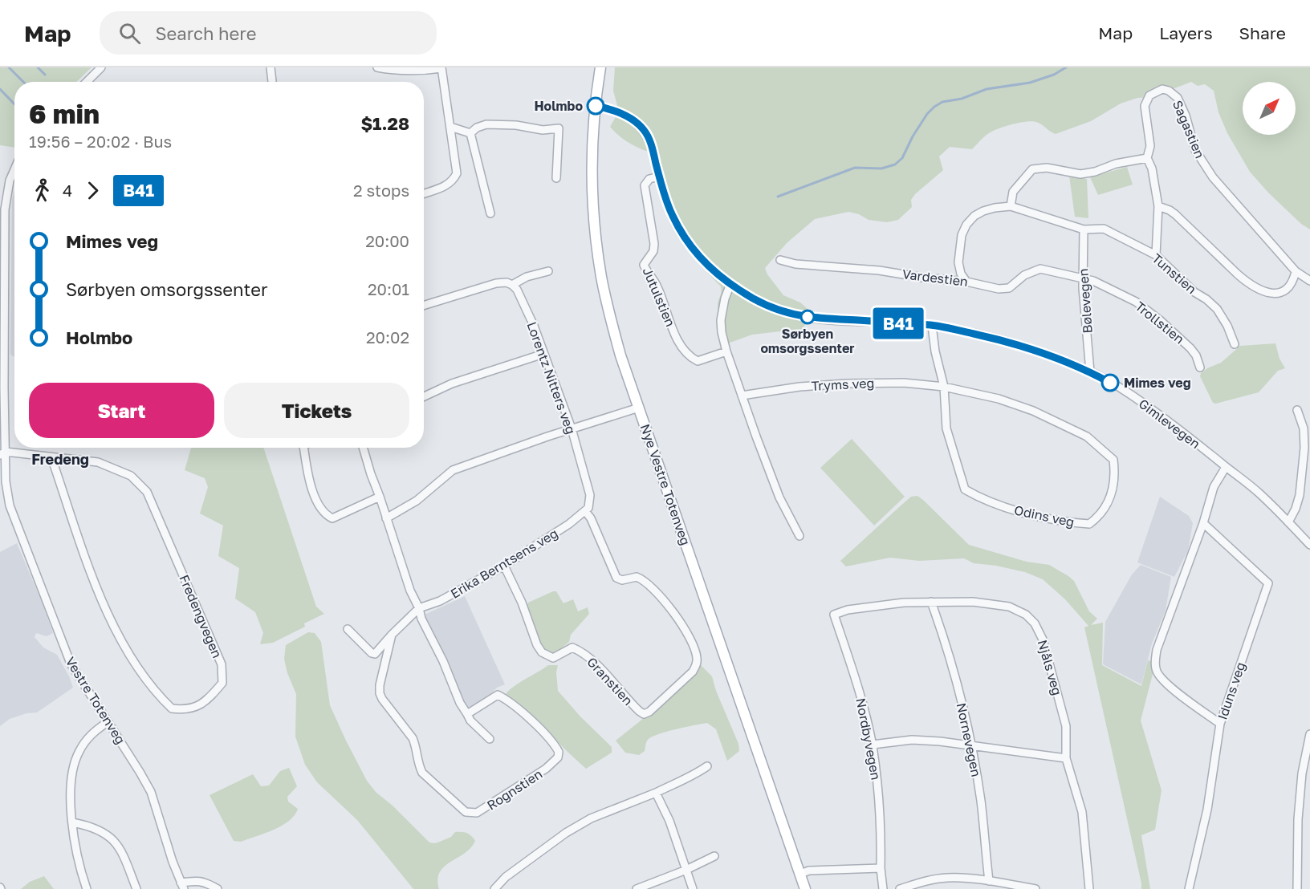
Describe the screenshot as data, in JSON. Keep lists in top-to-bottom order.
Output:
{
  "streets": {
    "main road": ["Nye Vestre Totenveg"],
    "street": [
      "Sagastien",
      "Tunstien",
      "Vardestien",
      "Jutulstien",
      "Bølevegen",
      "Trollstien",
      "Lorentz Nitters veg",
      "Tryms veg",
      "Gimlevegen",
      "Odins veg",
      "Erika Berntsens veg",
      "Fredengvegen",
      "Njåls veg",
      "Granstien",
      "Iduns veg",
      "Vestre Totenveg",
      "Nordbyvegen",
      "Nornevegen",
      "Rognstien"
    ]
  },
  "crossings": [
    ["Sagastien", "Tunstien"],
    ["Tunstien", "Vardestien"],
    ["Tunstien", "Bølevegen"],
    ["Vardestien", "Bølevegen"],
    ["Vardestien", "Trollstien"],
    ["Jutulstien", "Gimlevegen"],
    ["Bølevegen", "Trollstien"],
    ["Bølevegen", "Gimlevegen"],
    ["Lorentz Nitters veg", "Erika Berntsens veg"],
    ["Lorentz Nitters veg", "Granstien"],
    ["Tryms veg", "Odins veg"],
    ["Gimlevegen", "Nye Vestre Totenveg"],
    ["Gimlevegen", "Odins veg"],
    ["Erika Berntsens veg", "Granstien"],
    ["Fredengvegen", "Vestre Totenveg"],
    ["Njåls veg", "Nordbyvegen"],
    ["Njåls veg", "Nornevegen"]
  ],
  "districts": ["Fredeng"],
  "places": ["Holmbo", "Sørbyen omsorgssenter", "Mimes veg"],
  "lines": ["bus line B41"],
  "north": "top right",
  "page": {
    "header": "Map",
    "search": "Search here",
    "nav": ["Map", "Layers", "Share"],
    "on_map": "B41",
    "heading": ["6 min", "19:56 – 20:02 · Bus", "$1.28"],
    "legs": ["4", "B41", "2 stops"],
    "list": [
      {
        "name": "Mimes veg",
        "value": "20:00"
      },
      {
        "name": "Sørbyen omsorgssenter",
        "value": "20:01"
      },
      {
        "name": "Holmbo",
        "value": "20:02"
      }
    ],
    "buttons": ["Start", "Tickets"]
  }
}
